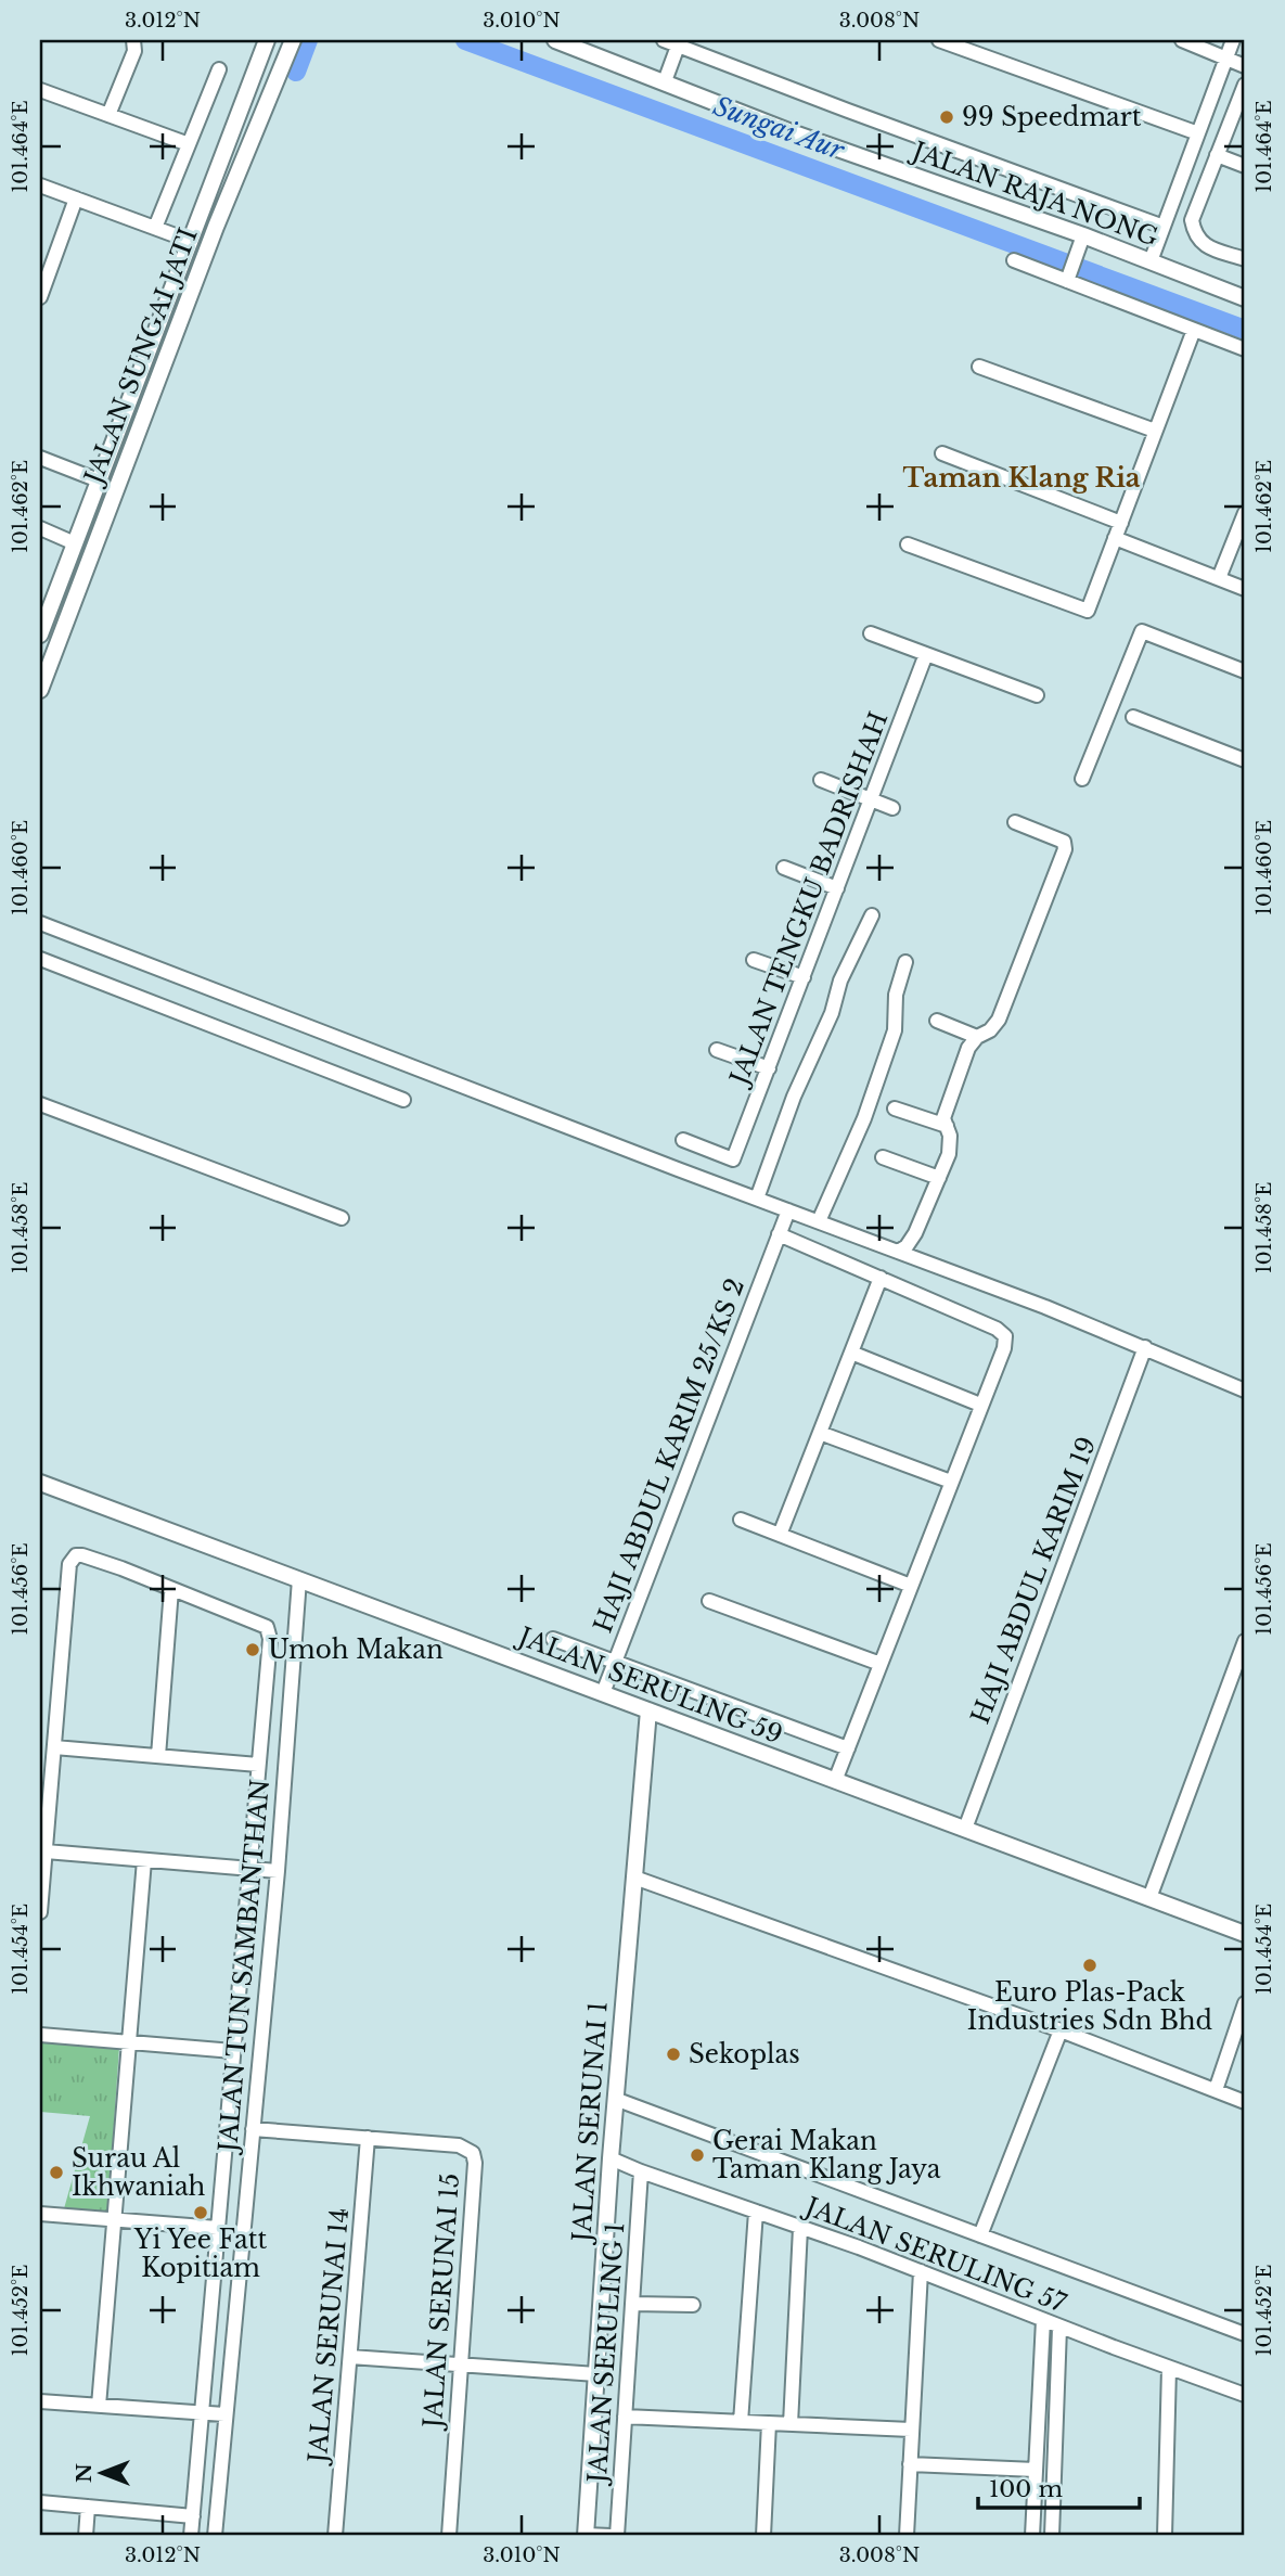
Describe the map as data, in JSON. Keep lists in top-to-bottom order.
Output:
{
  "streets": {
    "main road": [
      "JALAN RAJA NONG",
      "JALAN SUNGAI JATI",
      "JALAN SERULING 59",
      "JALAN SERUNAI 1"
    ],
    "street": [
      "JALAN TENGKU BADRISHAH",
      "HAJI ABDUL KARIM 25/KS 2",
      "HAJI ABDUL KARIM 19",
      "JALAN TUN SAMBANTHAN",
      "JALAN SERULING 57",
      "JALAN SERUNAI 15",
      "JALAN SERUNAI 14",
      "JALAN SERULING 1"
    ]
  },
  "crossings": [
    ["HAJI ABDUL KARIM 25/KS 2", "JALAN SERULING 59"],
    ["HAJI ABDUL KARIM 19", "JALAN SERULING 59"],
    ["JALAN SERULING 59", "JALAN TUN SAMBANTHAN"],
    ["JALAN SERULING 59", "JALAN SERUNAI 1"],
    ["JALAN TUN SAMBANTHAN", "JALAN SERUNAI 15"],
    ["JALAN SERUNAI 1", "JALAN SERULING 57"],
    ["JALAN SERULING 57", "JALAN SERULING 1"],
    ["JALAN SERUNAI 15", "JALAN SERUNAI 14"]
  ],
  "districts": ["Taman Klang Ria"],
  "water": ["Sungai Aur"],
  "places": [
    "99 Speedmart",
    "Umoh Makan",
    "Euro Plas-Pack Industries Sdn Bhd",
    "Sekoplas",
    "Gerai Makan Taman Klang Jaya",
    "Surau Al Ikhwaniah",
    "Yi Yee Fatt Kopitiam"
  ],
  "scale_bar": "100 m",
  "north": "left",
  "coordinates": [
    "3.012°N",
    "3.010°N",
    "3.008°N",
    "101.464°E",
    "101.462°E",
    "101.460°E",
    "101.458°E",
    "101.456°E",
    "101.454°E",
    "101.452°E"
  ]
}
